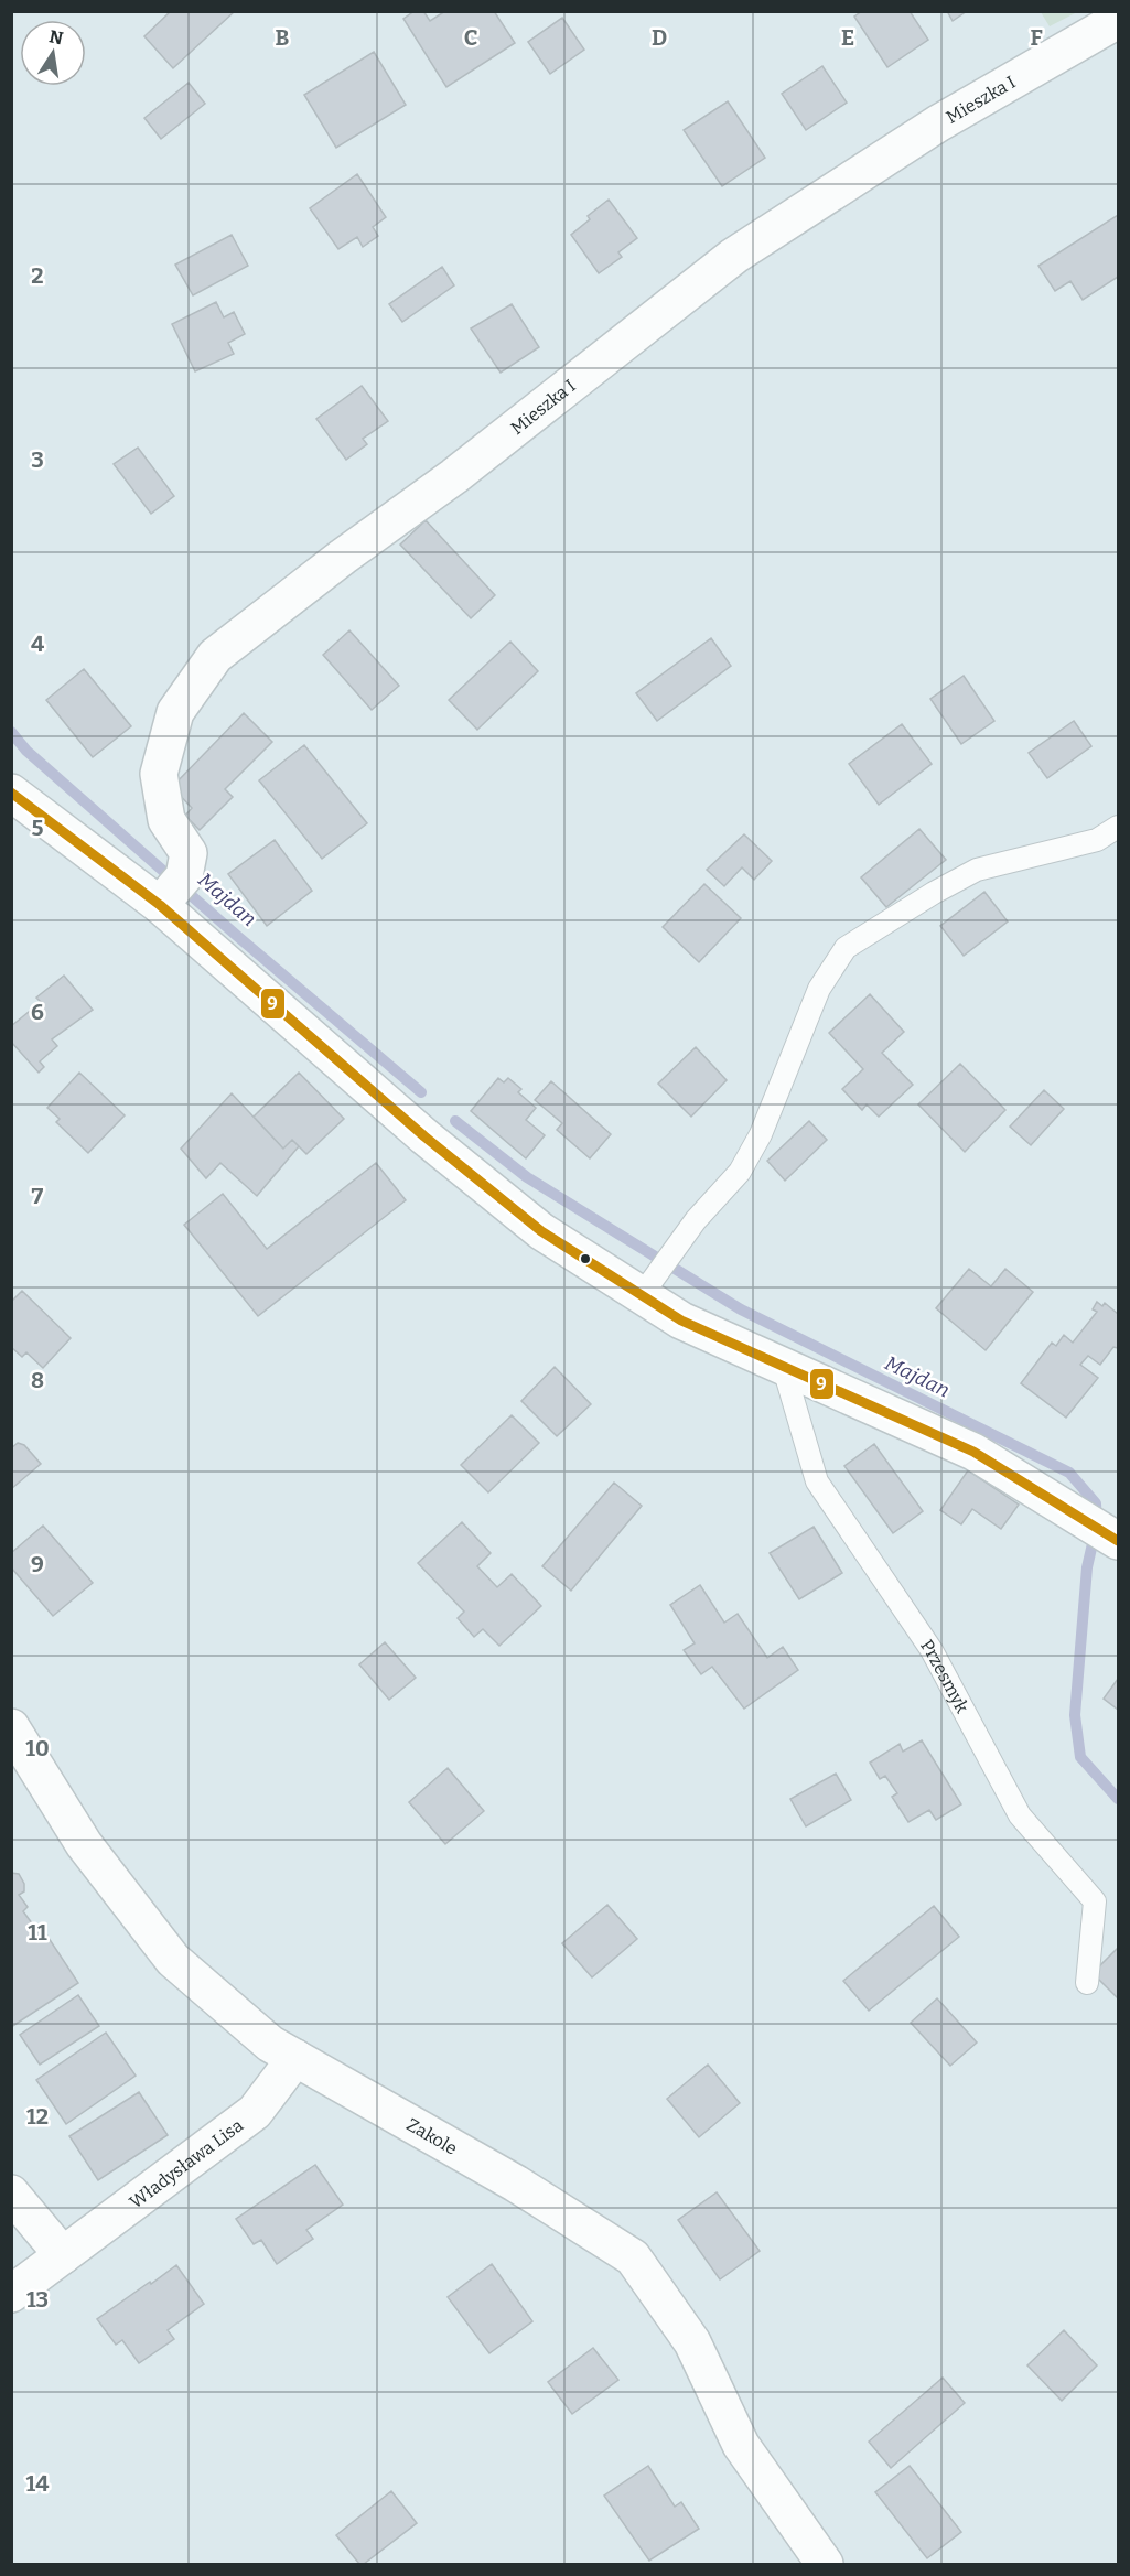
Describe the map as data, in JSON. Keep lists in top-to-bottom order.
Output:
{
  "streets": {
    "street": ["Mieszka I", "Zakole", "Władysława Lisa"],
    "lane": ["Przesmyk"]
  },
  "crossings": [
    ["Zakole", "Władysława Lisa"]
  ],
  "water": ["Majdan"],
  "lines": ["transit line 9"],
  "north": "top",
  "grid": {
    "columns": [
      "B",
      "C",
      "D",
      "E",
      "F"
    ],
    "rows": [
      "2",
      "3",
      "4",
      "5",
      "6",
      "7",
      "8",
      "9",
      "10",
      "11",
      "12",
      "13",
      "14"
    ]
  }
}
